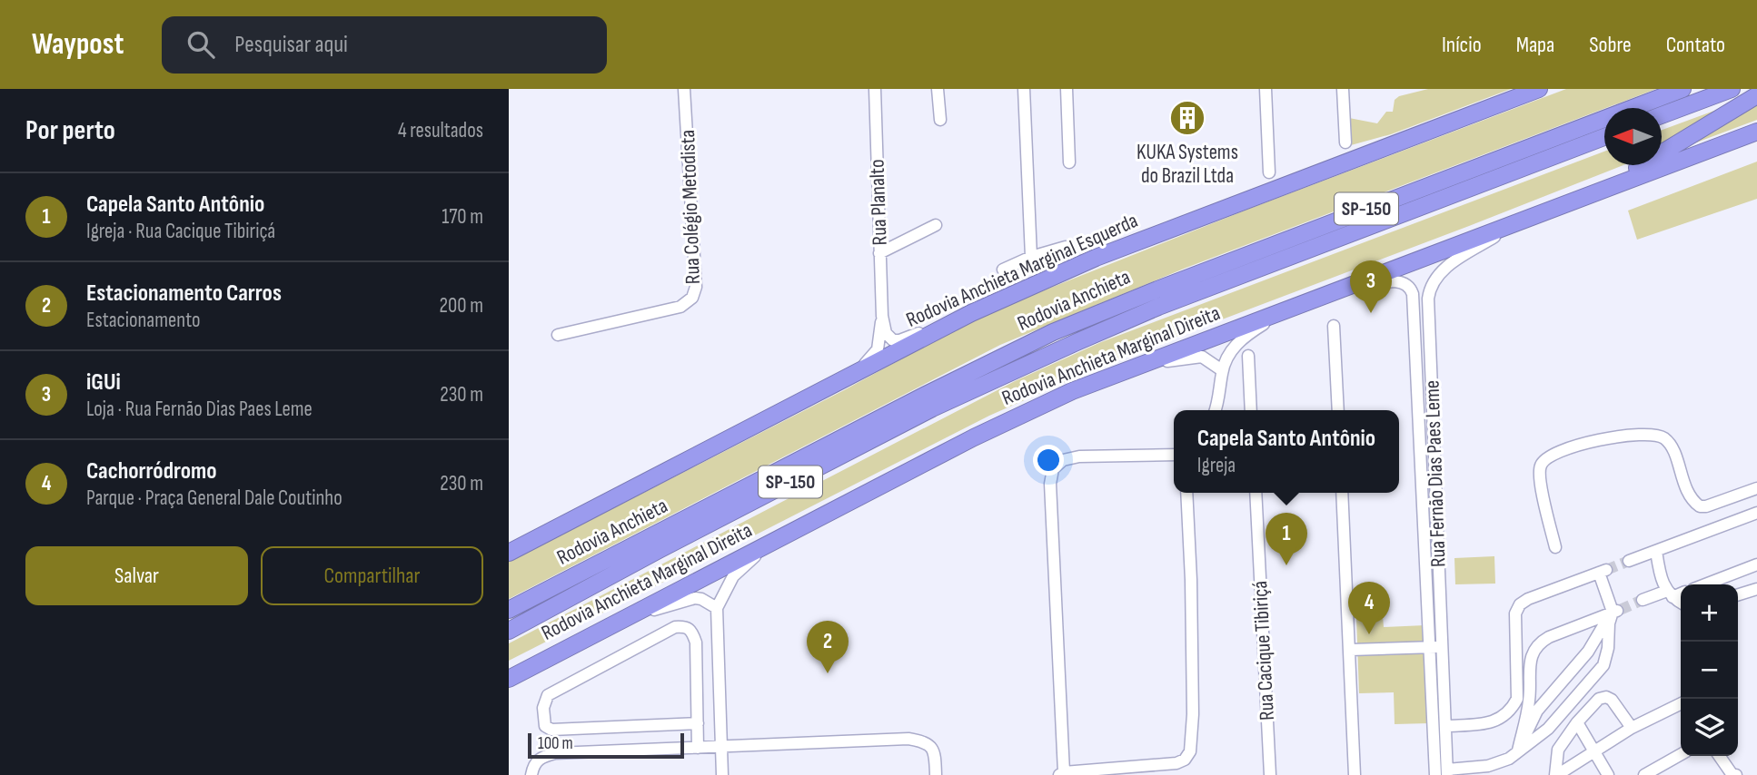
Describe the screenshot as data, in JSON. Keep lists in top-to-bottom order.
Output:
{
  "streets": {
    "highway": [
      "SP-150",
      "Rodovia Anchieta Marginal Esquerda",
      "Rodovia Anchieta",
      "Rodovia Anchieta Marginal Direita"
    ],
    "street": [
      "Rua Planalto",
      "Rua Colégio Metodista",
      "Rua Fernão Dias Paes Leme",
      "Rua Cacique Tibiriçá"
    ]
  },
  "crossings": [
    ["Rua Planalto", "Rodovia Anchieta Marginal Esquerda"],
    ["Rodovia Anchieta Marginal Direita", "Rua Fernão Dias Paes Leme"]
  ],
  "places": {
    "building": ["KUKA Systems do Brazil Ltda"]
  },
  "scale_bar": "100 m",
  "north": "left",
  "page": {
    "header": "Waypost",
    "search": "Pesquisar aqui",
    "nav": [
      "Início",
      "Mapa",
      "Sobre",
      "Contato"
    ],
    "heading": ["Por perto", "4 resultados"],
    "list": [
      {
        "mark": "1",
        "name": "Capela Santo Antônio",
        "note": "Igreja · Rua Cacique Tibiriçá",
        "value": "170 m"
      },
      {
        "mark": "2",
        "name": "Estacionamento Carros",
        "note": "Estacionamento",
        "value": "200 m"
      },
      {
        "mark": "3",
        "name": "iGUi",
        "note": "Loja · Rua Fernão Dias Paes Leme",
        "value": "230 m"
      },
      {
        "mark": "4",
        "name": "Cachorródromo",
        "note": "Parque · Praça General Dale Coutinho",
        "value": "230 m"
      }
    ],
    "pins": [
      "3",
      "1",
      "4",
      "2"
    ],
    "popup": ["Capela Santo Antônio", "Igreja"],
    "buttons": ["Salvar", "Compartilhar"],
    "map_buttons": ["+", "−"],
    "scale": "100 m"
  }
}
